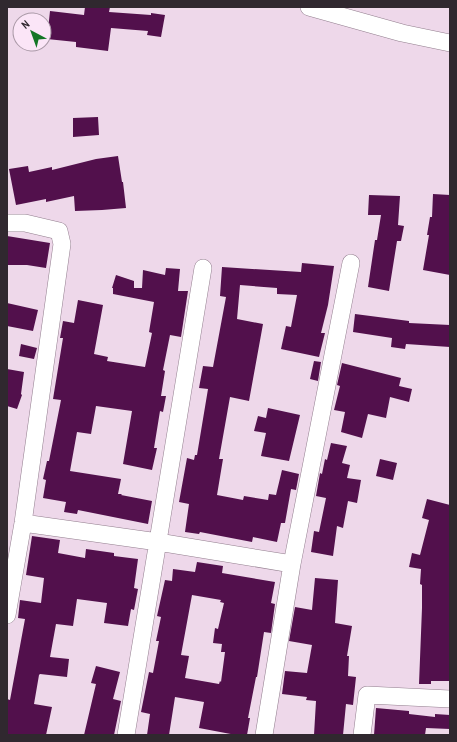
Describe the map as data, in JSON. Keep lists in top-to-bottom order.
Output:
{
  "north": "top left"
}
